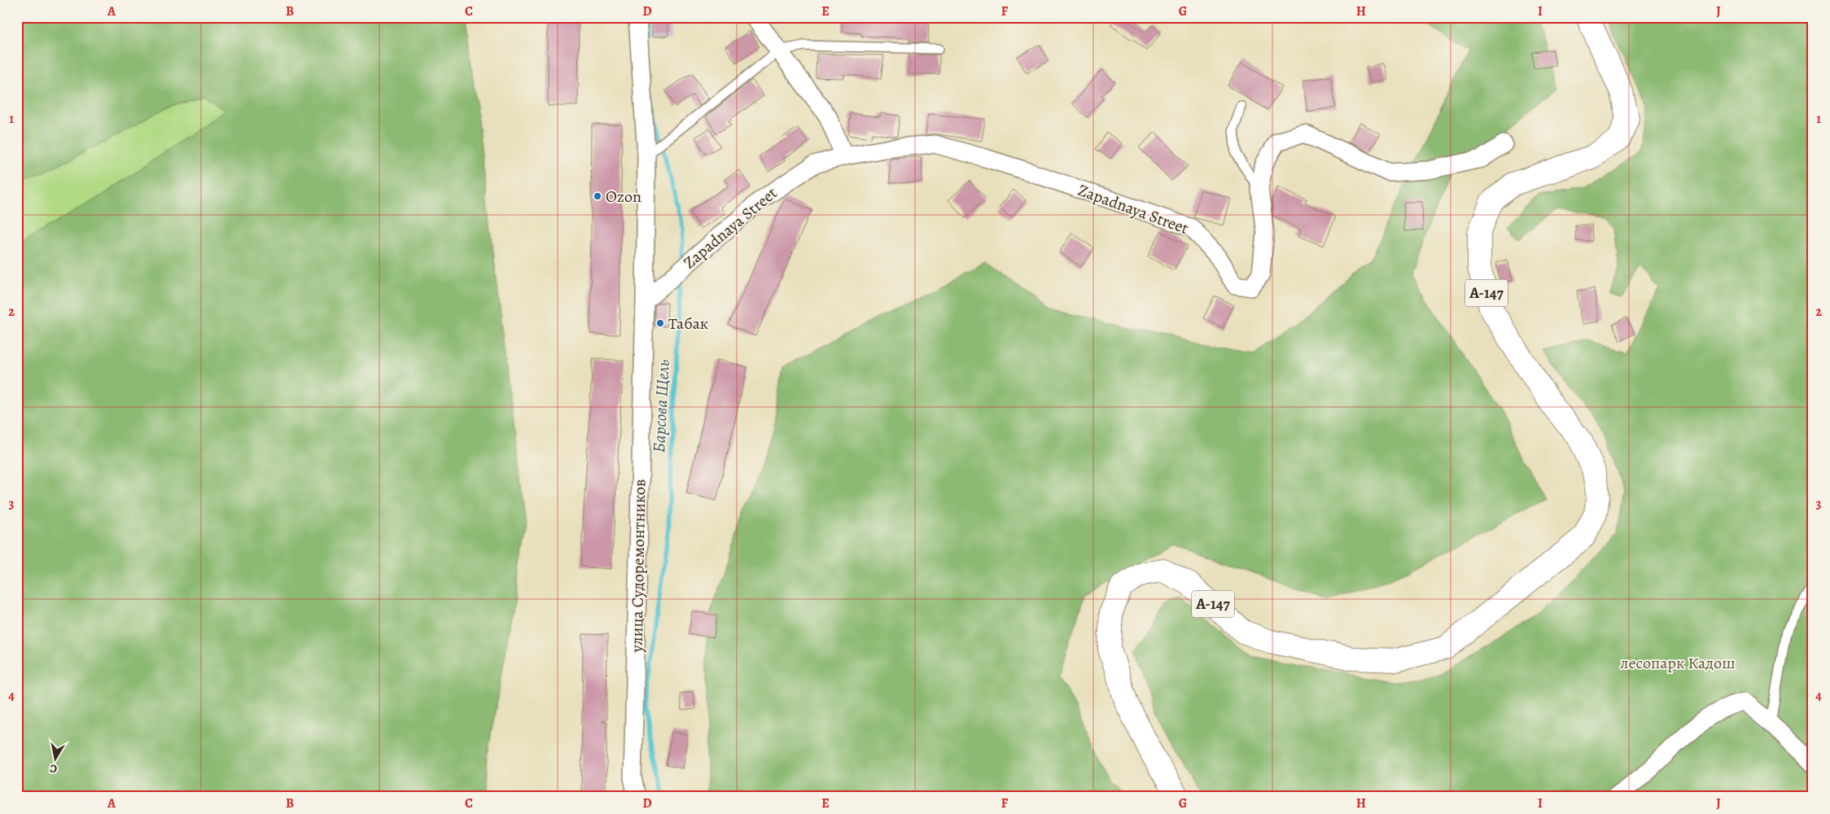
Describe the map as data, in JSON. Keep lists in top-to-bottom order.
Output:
{
  "streets": {
    "highway": ["А-147"],
    "street": ["Zapadnaya Street", "улица Судоремонтников"]
  },
  "crossings": [
    ["Zapadnaya Street", "улица Судоремонтников"]
  ],
  "water": ["Барсова Щель"],
  "parks": ["лесопарк Кадош"],
  "places": ["Ozon", "Табак"],
  "north": "bottom",
  "grid": {
    "columns": [
      "A",
      "B",
      "C",
      "D",
      "E",
      "F",
      "G",
      "H",
      "I",
      "J"
    ],
    "rows": [
      "1",
      "2",
      "3",
      "4"
    ]
  }
}
